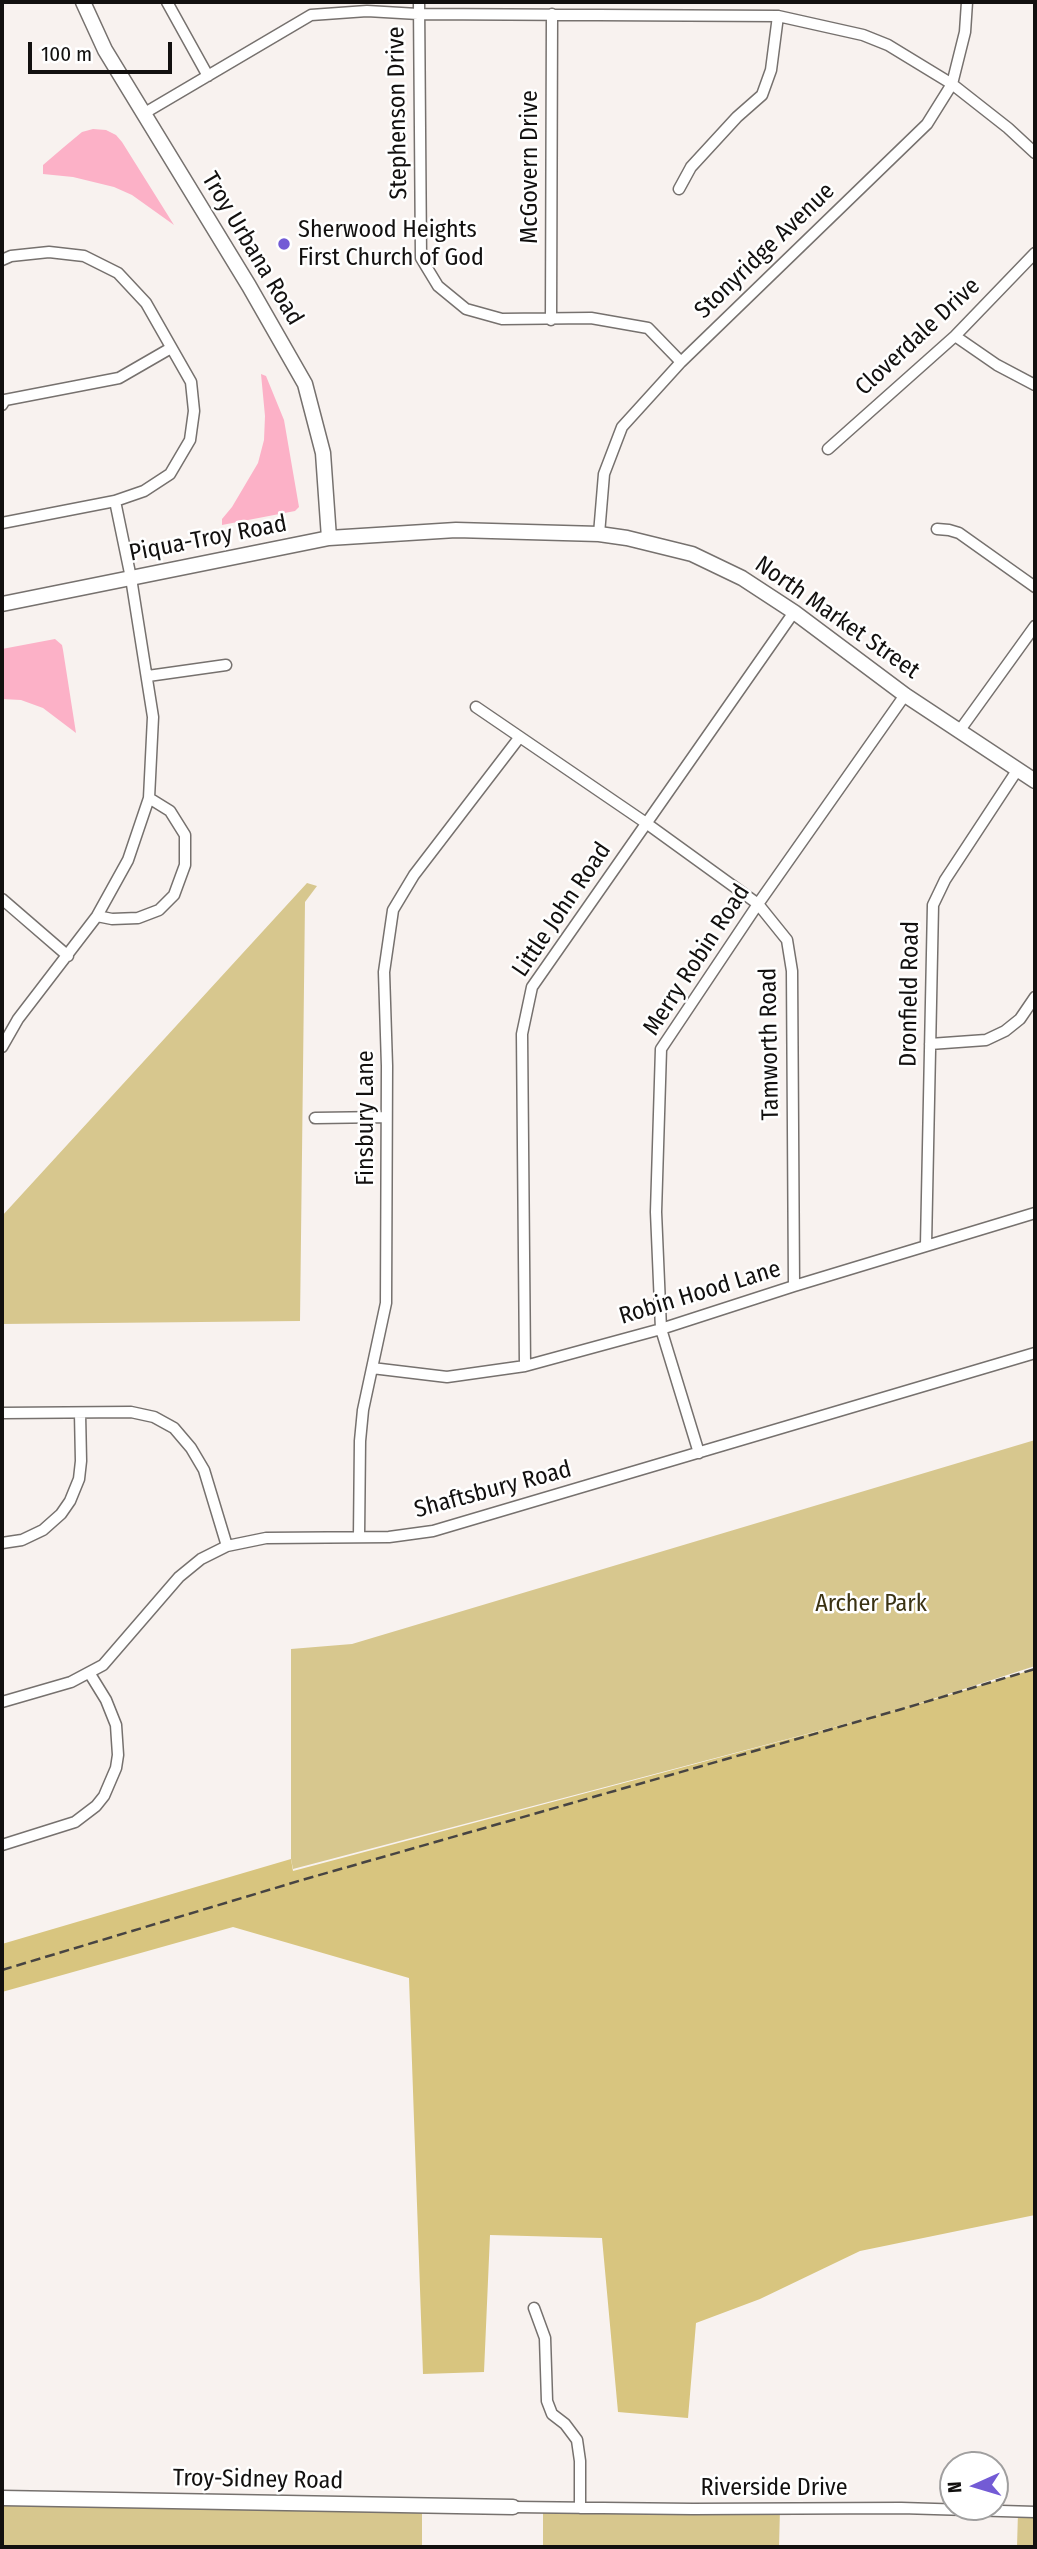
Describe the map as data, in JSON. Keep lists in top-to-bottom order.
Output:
{
  "streets": {
    "street": [
      "Stephenson Drive",
      "McGovern Drive",
      "Troy Urbana Road",
      "Stonyridge Avenue",
      "Cloverdale Drive",
      "Piqua-Troy Road",
      "North Market Street",
      "Little John Road",
      "Merry Robin Road",
      "Dronfield Road",
      "Tamworth Road",
      "Finsbury Lane",
      "Robin Hood Lane",
      "Shaftsbury Road",
      "Troy-Sidney Road",
      "Riverside Drive"
    ]
  },
  "crossings": [
    ["Stephenson Drive", "McGovern Drive"],
    ["Stephenson Drive", "Stonyridge Avenue"],
    ["Troy Urbana Road", "Piqua-Troy Road"],
    ["Stonyridge Avenue", "North Market Street"],
    ["Piqua-Troy Road", "North Market Street"],
    ["North Market Street", "Little John Road"],
    ["North Market Street", "Merry Robin Road"],
    ["North Market Street", "Dronfield Road"],
    ["Little John Road", "Tamworth Road"],
    ["Little John Road", "Robin Hood Lane"],
    ["Merry Robin Road", "Tamworth Road"],
    ["Merry Robin Road", "Robin Hood Lane"],
    ["Merry Robin Road", "Shaftsbury Road"],
    ["Dronfield Road", "Robin Hood Lane"],
    ["Tamworth Road", "Finsbury Lane"],
    ["Tamworth Road", "Robin Hood Lane"],
    ["Finsbury Lane", "Robin Hood Lane"],
    ["Finsbury Lane", "Shaftsbury Road"],
    ["Troy-Sidney Road", "Riverside Drive"]
  ],
  "parks": ["Archer Park"],
  "places": ["Sherwood Heights First Church of God"],
  "scale_bar": "100 m",
  "north": "left"
}
